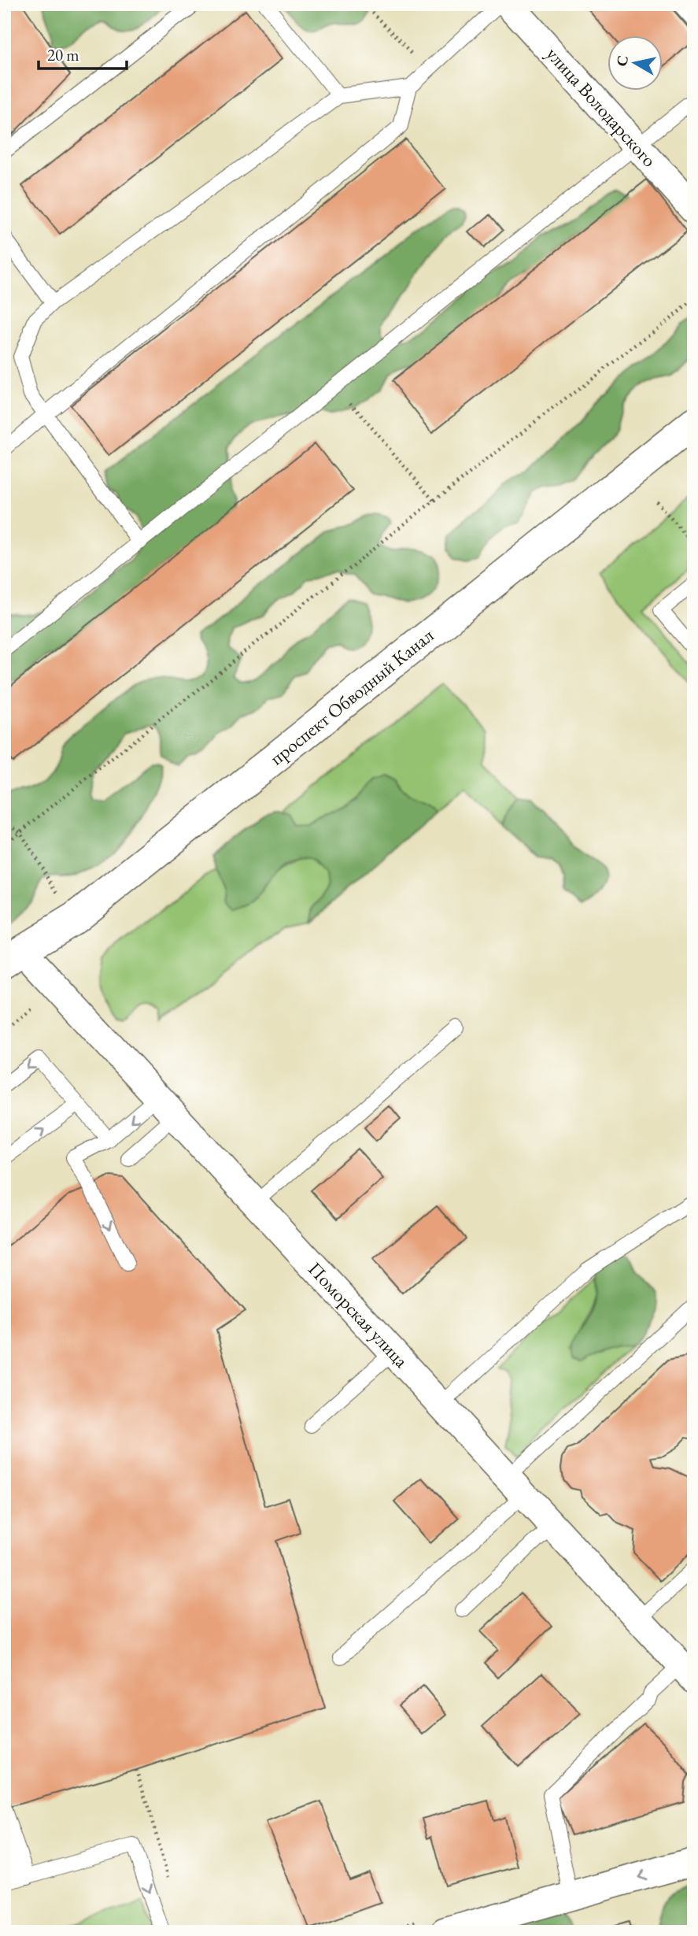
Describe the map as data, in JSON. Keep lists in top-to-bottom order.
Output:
{
  "streets": {
    "main road": ["проспект Обводный Канал"],
    "street": ["улица Володарского", "Поморская улица"]
  },
  "crossings": [
    ["проспект Обводный Канал", "Поморская улица"]
  ],
  "scale_bar": "20 m",
  "north": "left"
}
